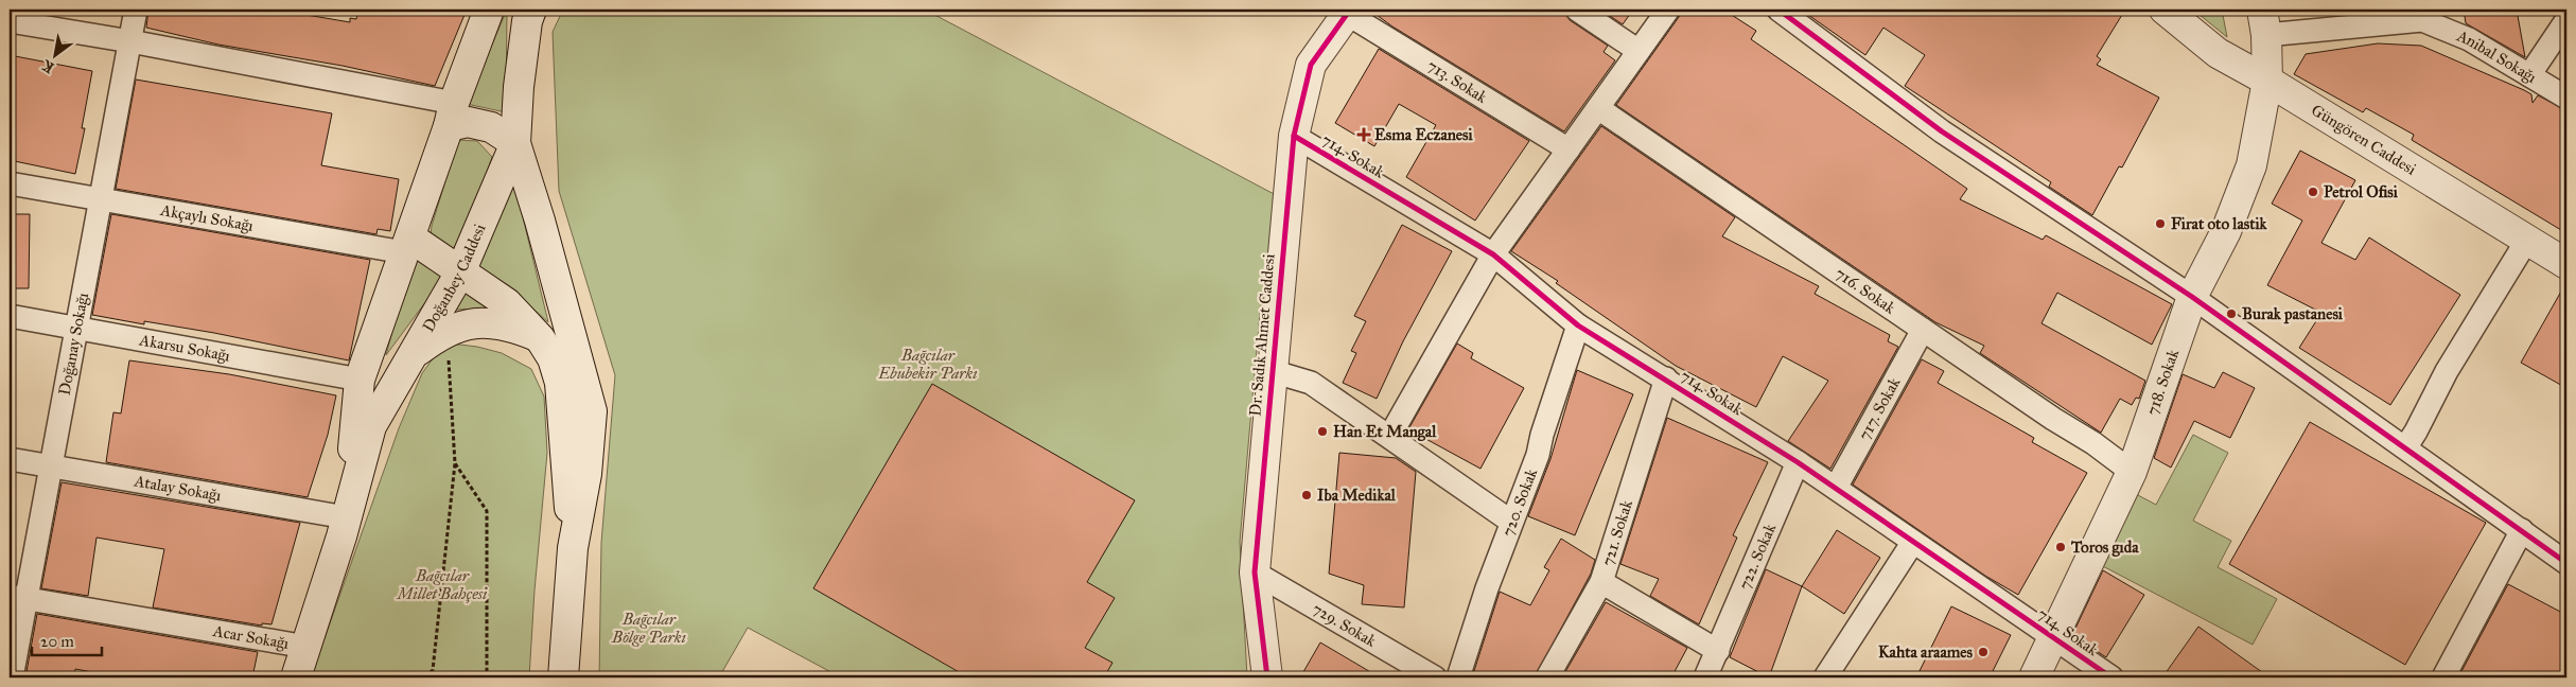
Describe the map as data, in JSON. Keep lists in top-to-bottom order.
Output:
{
  "streets": {
    "main road": [
      "Güngören Caddesi",
      "Doğanbey Caddesi",
      "Dr. Sadık Ahmet Caddesi",
      "718. Sokak"
    ],
    "street": [
      "Anibal Sokağı",
      "713. Sokak",
      "714. Sokak",
      "Akçaylı Sokağı",
      "716. Sokak",
      "Doğanay Sokağı",
      "Akarsu Sokağı",
      "717. Sokak",
      "Atalay Sokağı",
      "720. Sokak",
      "721. Sokak",
      "722. Sokak",
      "729. Sokak",
      "Acar Sokağı"
    ]
  },
  "crossings": [
    ["Anibal Sokağı", "718. Sokak"],
    ["713. Sokak", "Dr. Sadık Ahmet Caddesi"],
    ["Güngören Caddesi", "718. Sokak"],
    ["714. Sokak", "Dr. Sadık Ahmet Caddesi"],
    ["714. Sokak", "718. Sokak"],
    ["714. Sokak", "717. Sokak"],
    ["714. Sokak", "720. Sokak"],
    ["714. Sokak", "721. Sokak"],
    ["714. Sokak", "722. Sokak"],
    ["Akçaylı Sokağı", "Doğanbey Caddesi"],
    ["Akçaylı Sokağı", "Doğanay Sokağı"],
    ["Doğanbey Caddesi", "Akarsu Sokağı"],
    ["Doğanbey Caddesi", "Atalay Sokağı"],
    ["Doğanbey Caddesi", "Acar Sokağı"],
    ["716. Sokak", "718. Sokak"],
    ["716. Sokak", "717. Sokak"],
    ["Dr. Sadık Ahmet Caddesi", "729. Sokak"],
    ["Doğanay Sokağı", "Akarsu Sokağı"],
    ["Doğanay Sokağı", "Atalay Sokağı"],
    ["Doğanay Sokağı", "Acar Sokağı"]
  ],
  "parks": ["Bağcılar Ebubekir Parkı", "Bağcılar Millet Bahçesi", "Bağcılar Bölge Parkı"],
  "places": {
    "health": ["Esma Eczanesi"],
    "other": [
      "Petrol Ofisi",
      "Firat oto lastik",
      "Burak pastanesi",
      "Han Et Mangal",
      "Iba Medikal",
      "Toros gıda",
      "Kahta araames"
    ]
  },
  "scale_bar": "20 m",
  "north": "bottom left"
}
